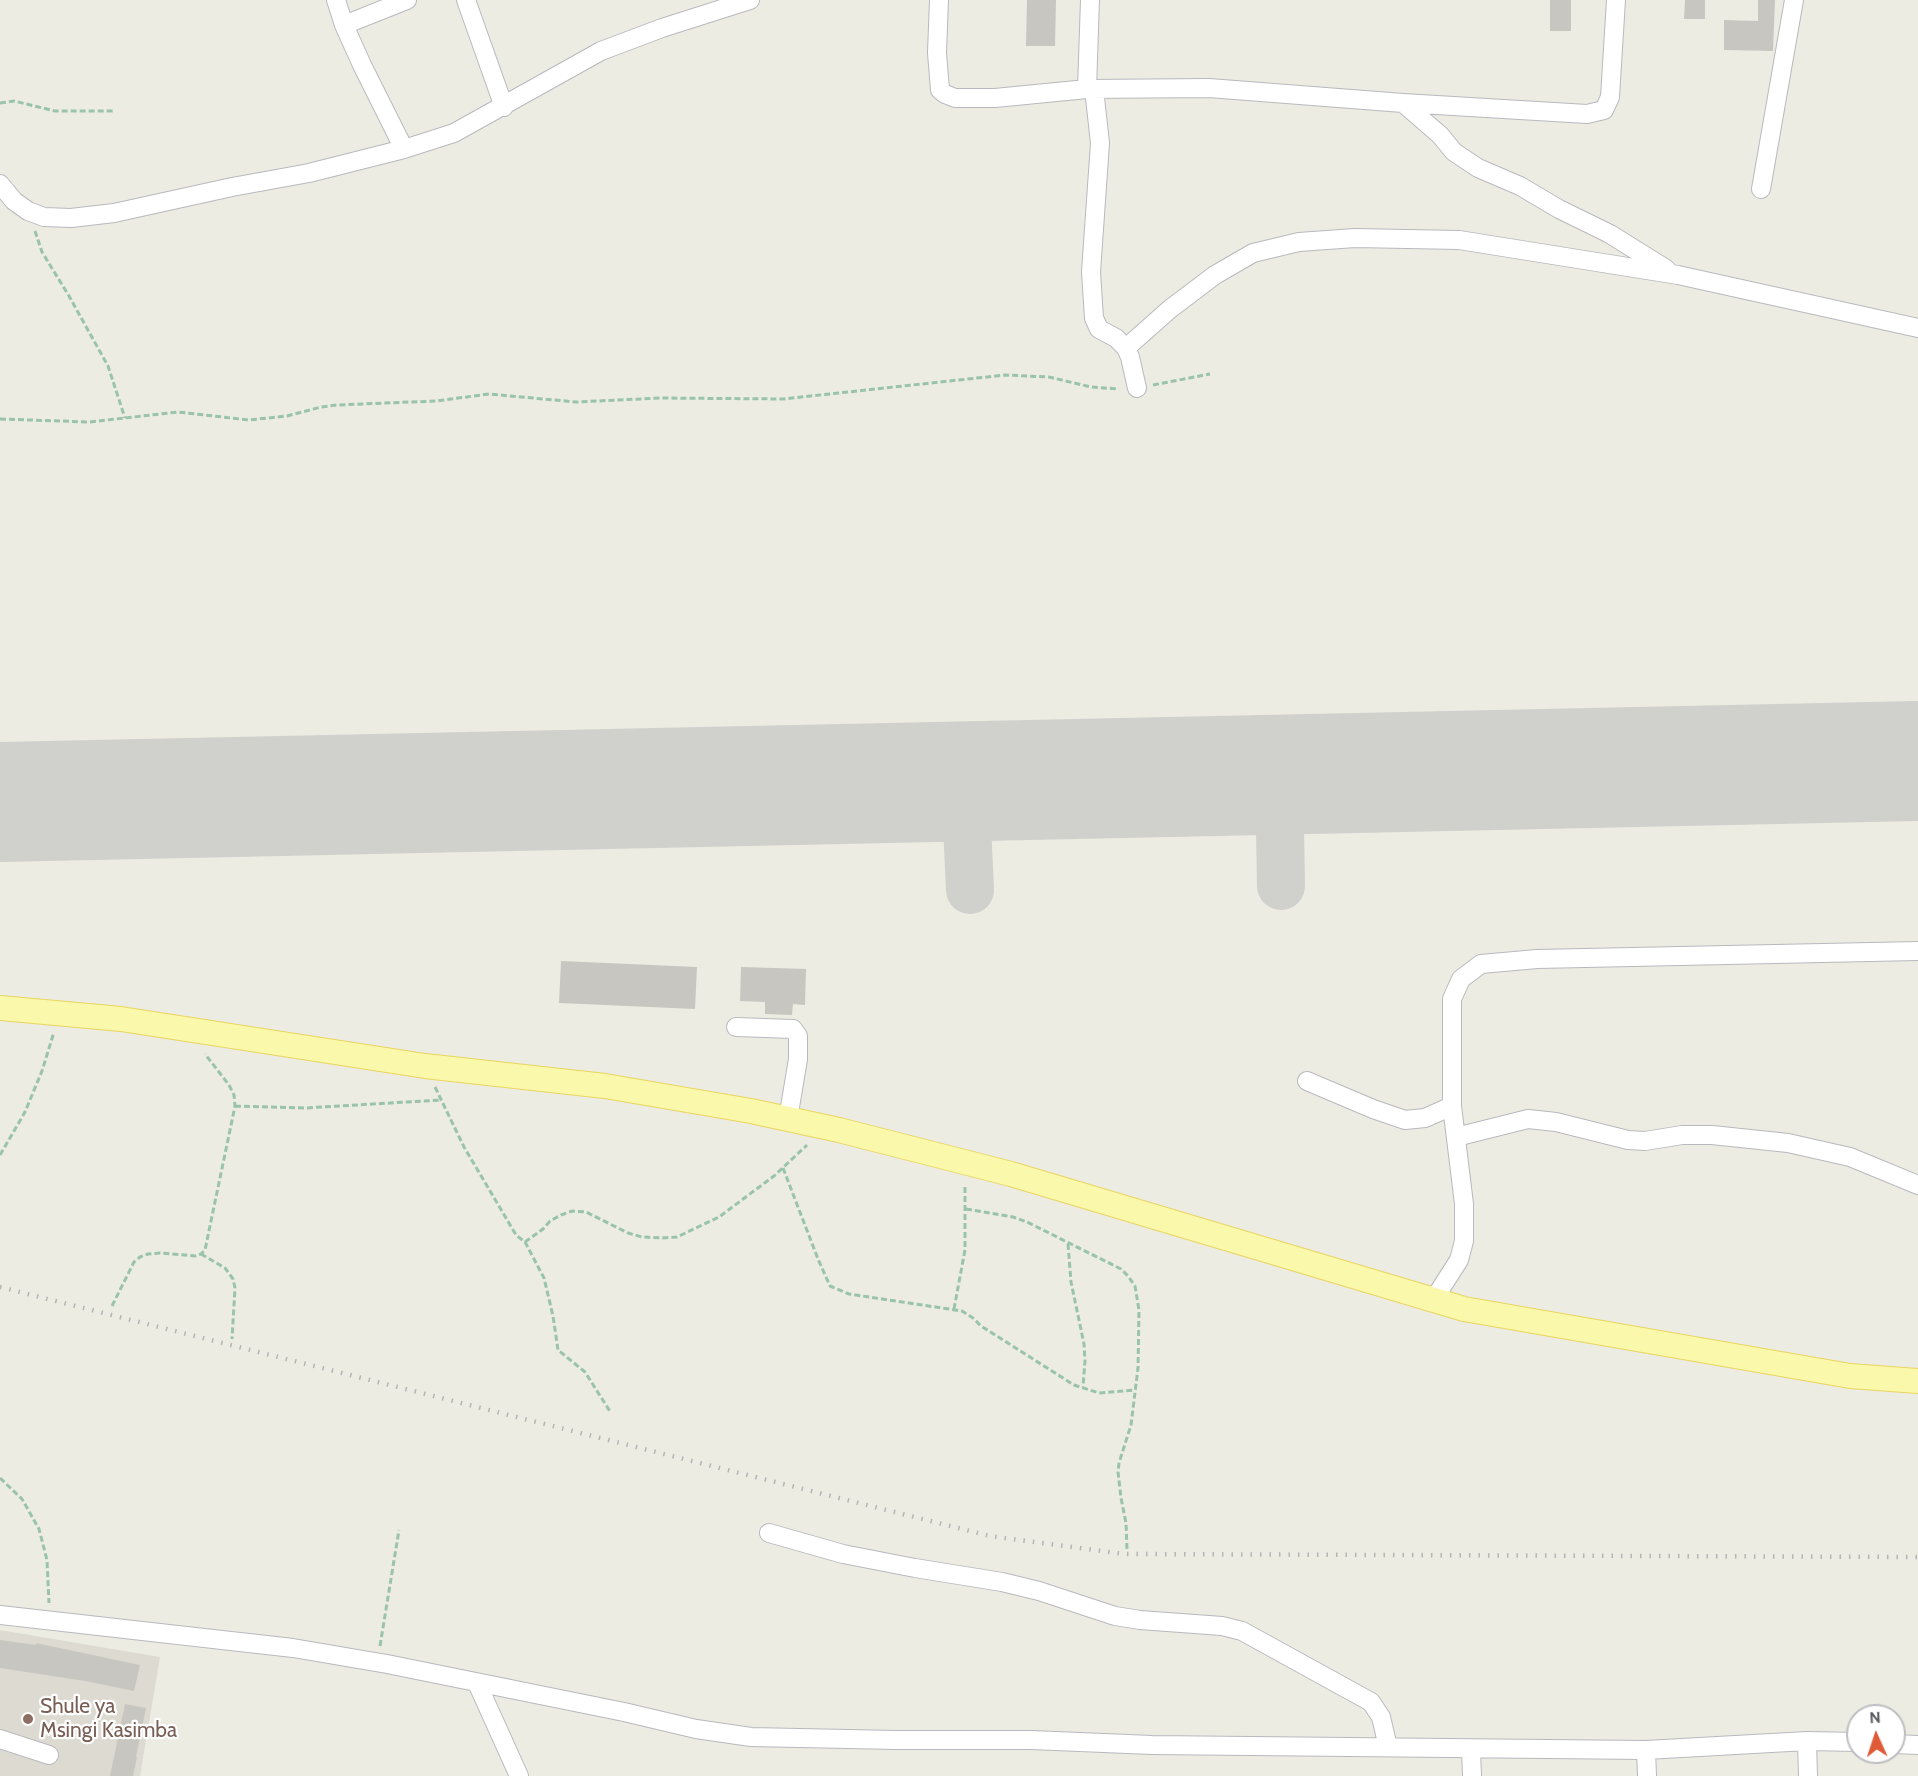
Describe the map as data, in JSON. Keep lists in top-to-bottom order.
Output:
{
  "places": ["Shule ya Msingi Kasimba"],
  "north": "top"
}
